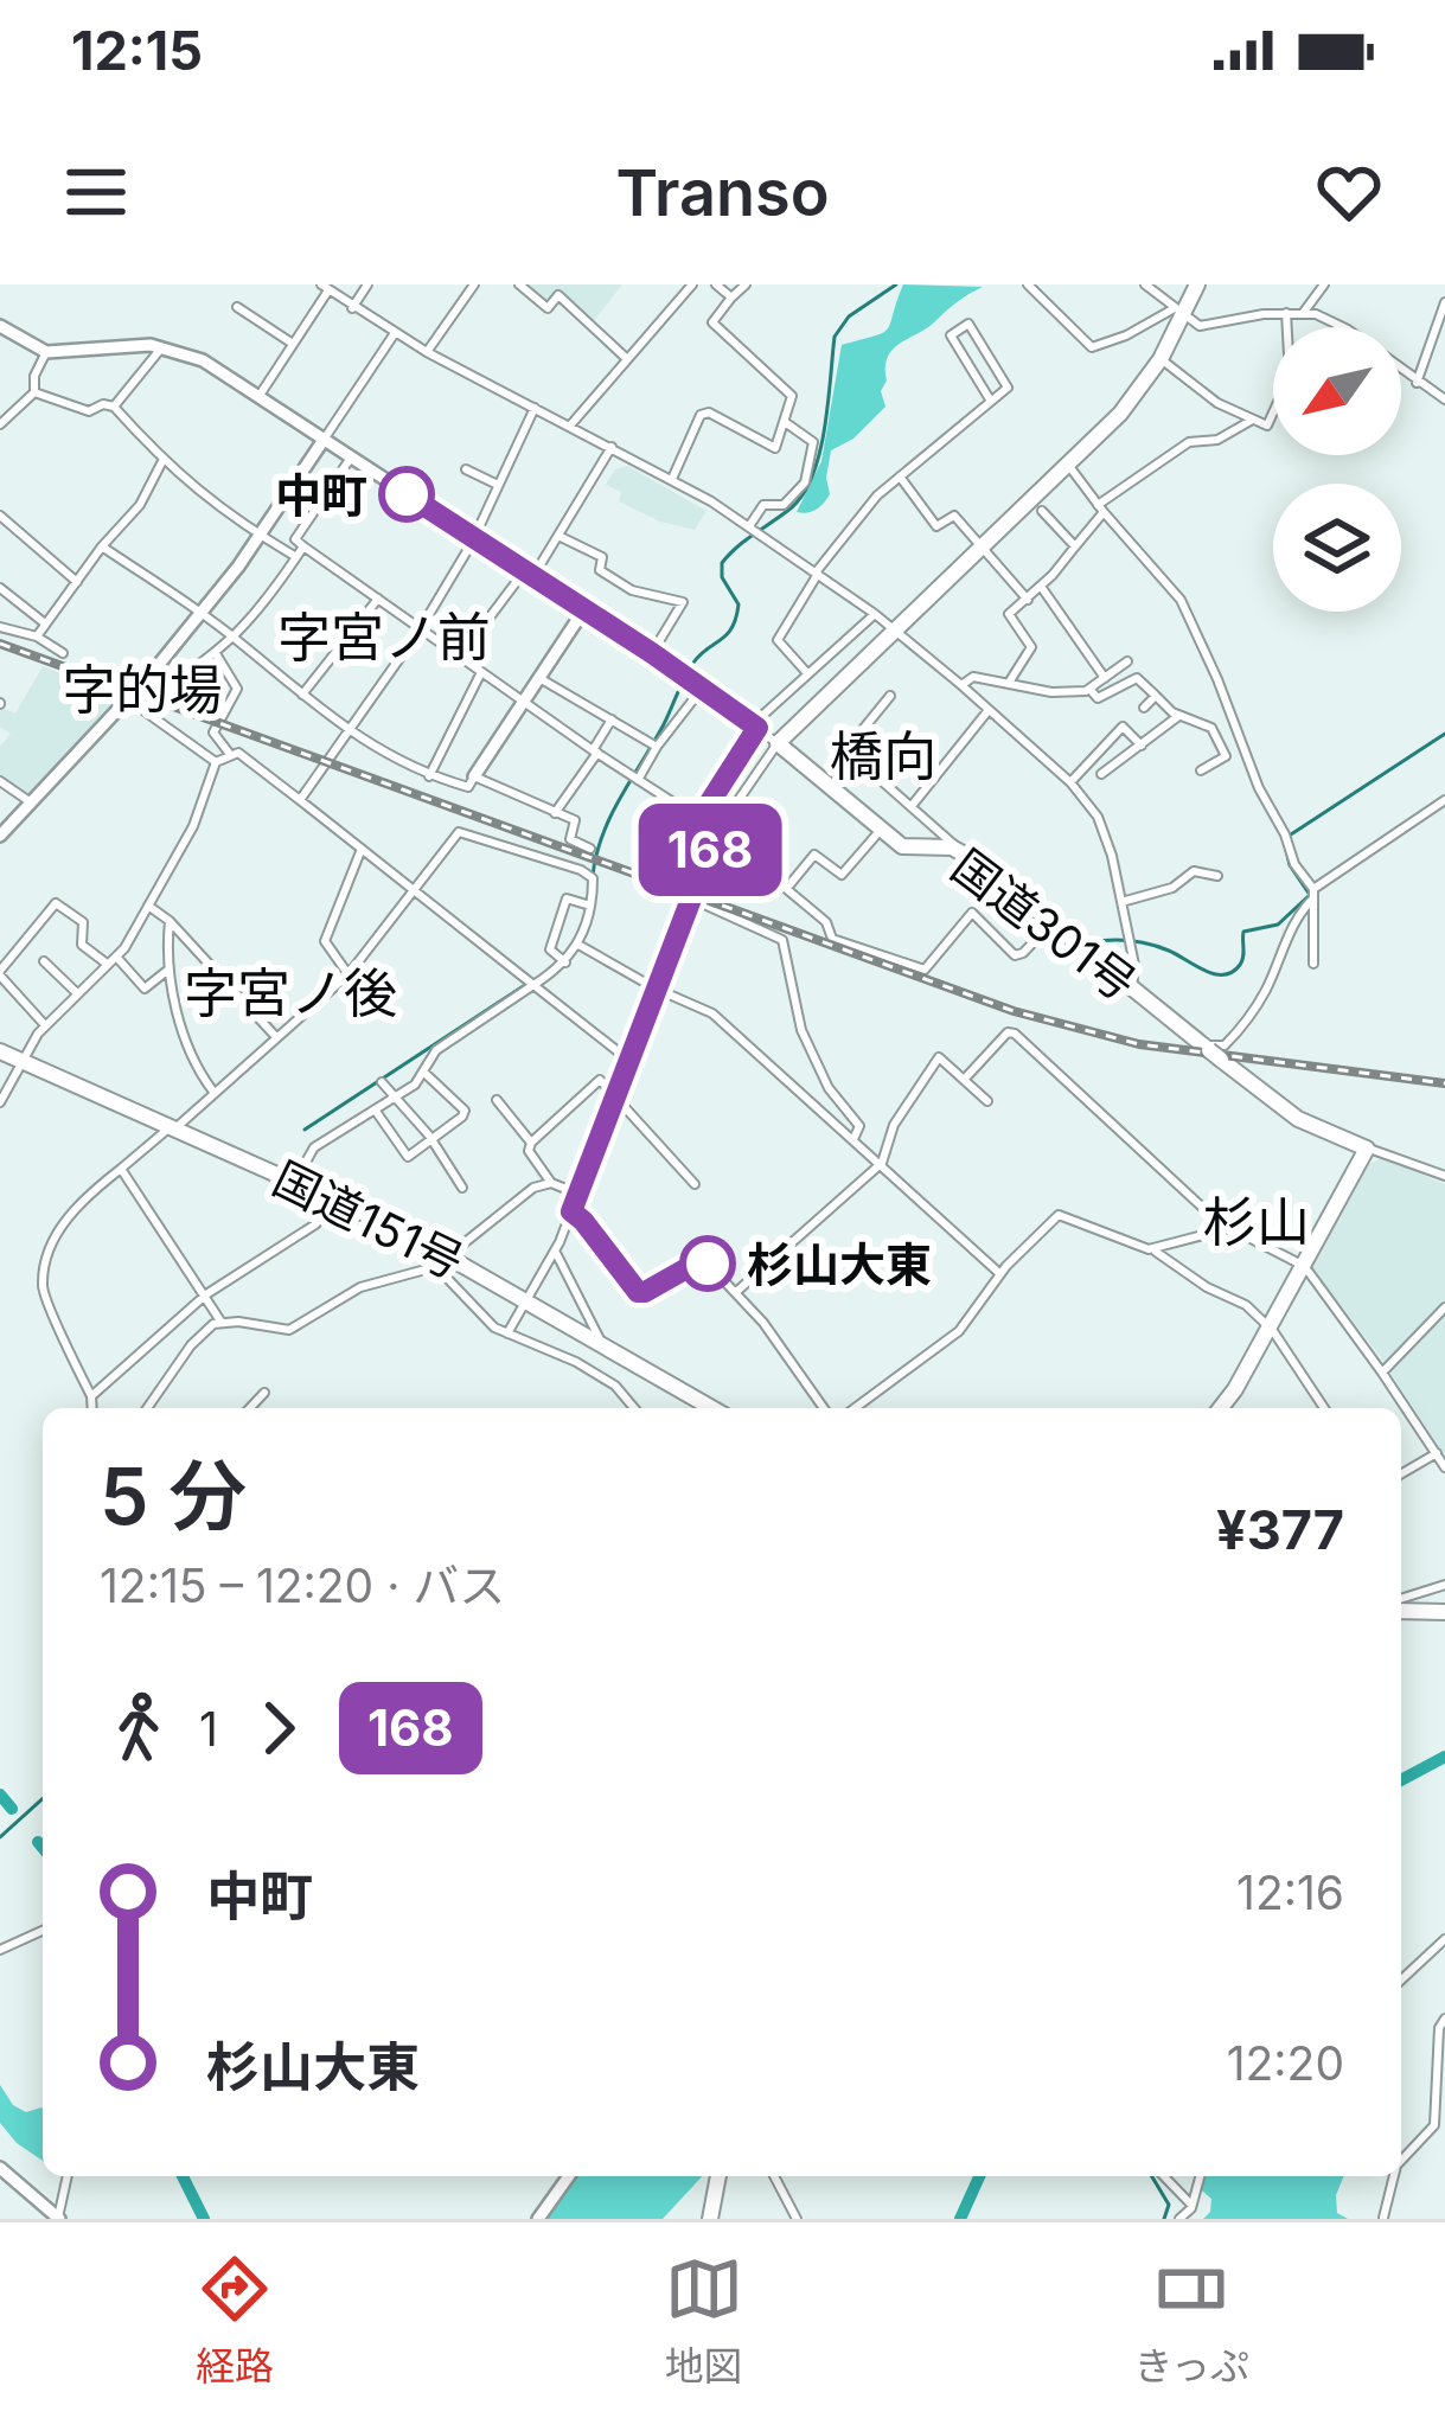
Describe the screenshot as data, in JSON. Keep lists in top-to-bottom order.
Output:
{
  "streets": {
    "highway": ["国道301号", "国道151号"]
  },
  "districts": [
    "字宮ノ前",
    "字的場",
    "橋向",
    "字宮ノ後",
    "杉山"
  ],
  "places": ["中町", "杉山大東"],
  "lines": ["bus line 168"],
  "north": "bottom left",
  "page": {
    "status": "12:15",
    "header": "Transo",
    "on_map": "168",
    "heading": ["5 分", "12:15 – 12:20 · バス", "¥377"],
    "legs": ["1", "168"],
    "list": [
      {
        "name": "中町",
        "value": "12:16"
      },
      {
        "name": "杉山大東",
        "value": "12:20"
      }
    ],
    "tabs": ["経路", "地図", "きっぷ"]
  }
}
